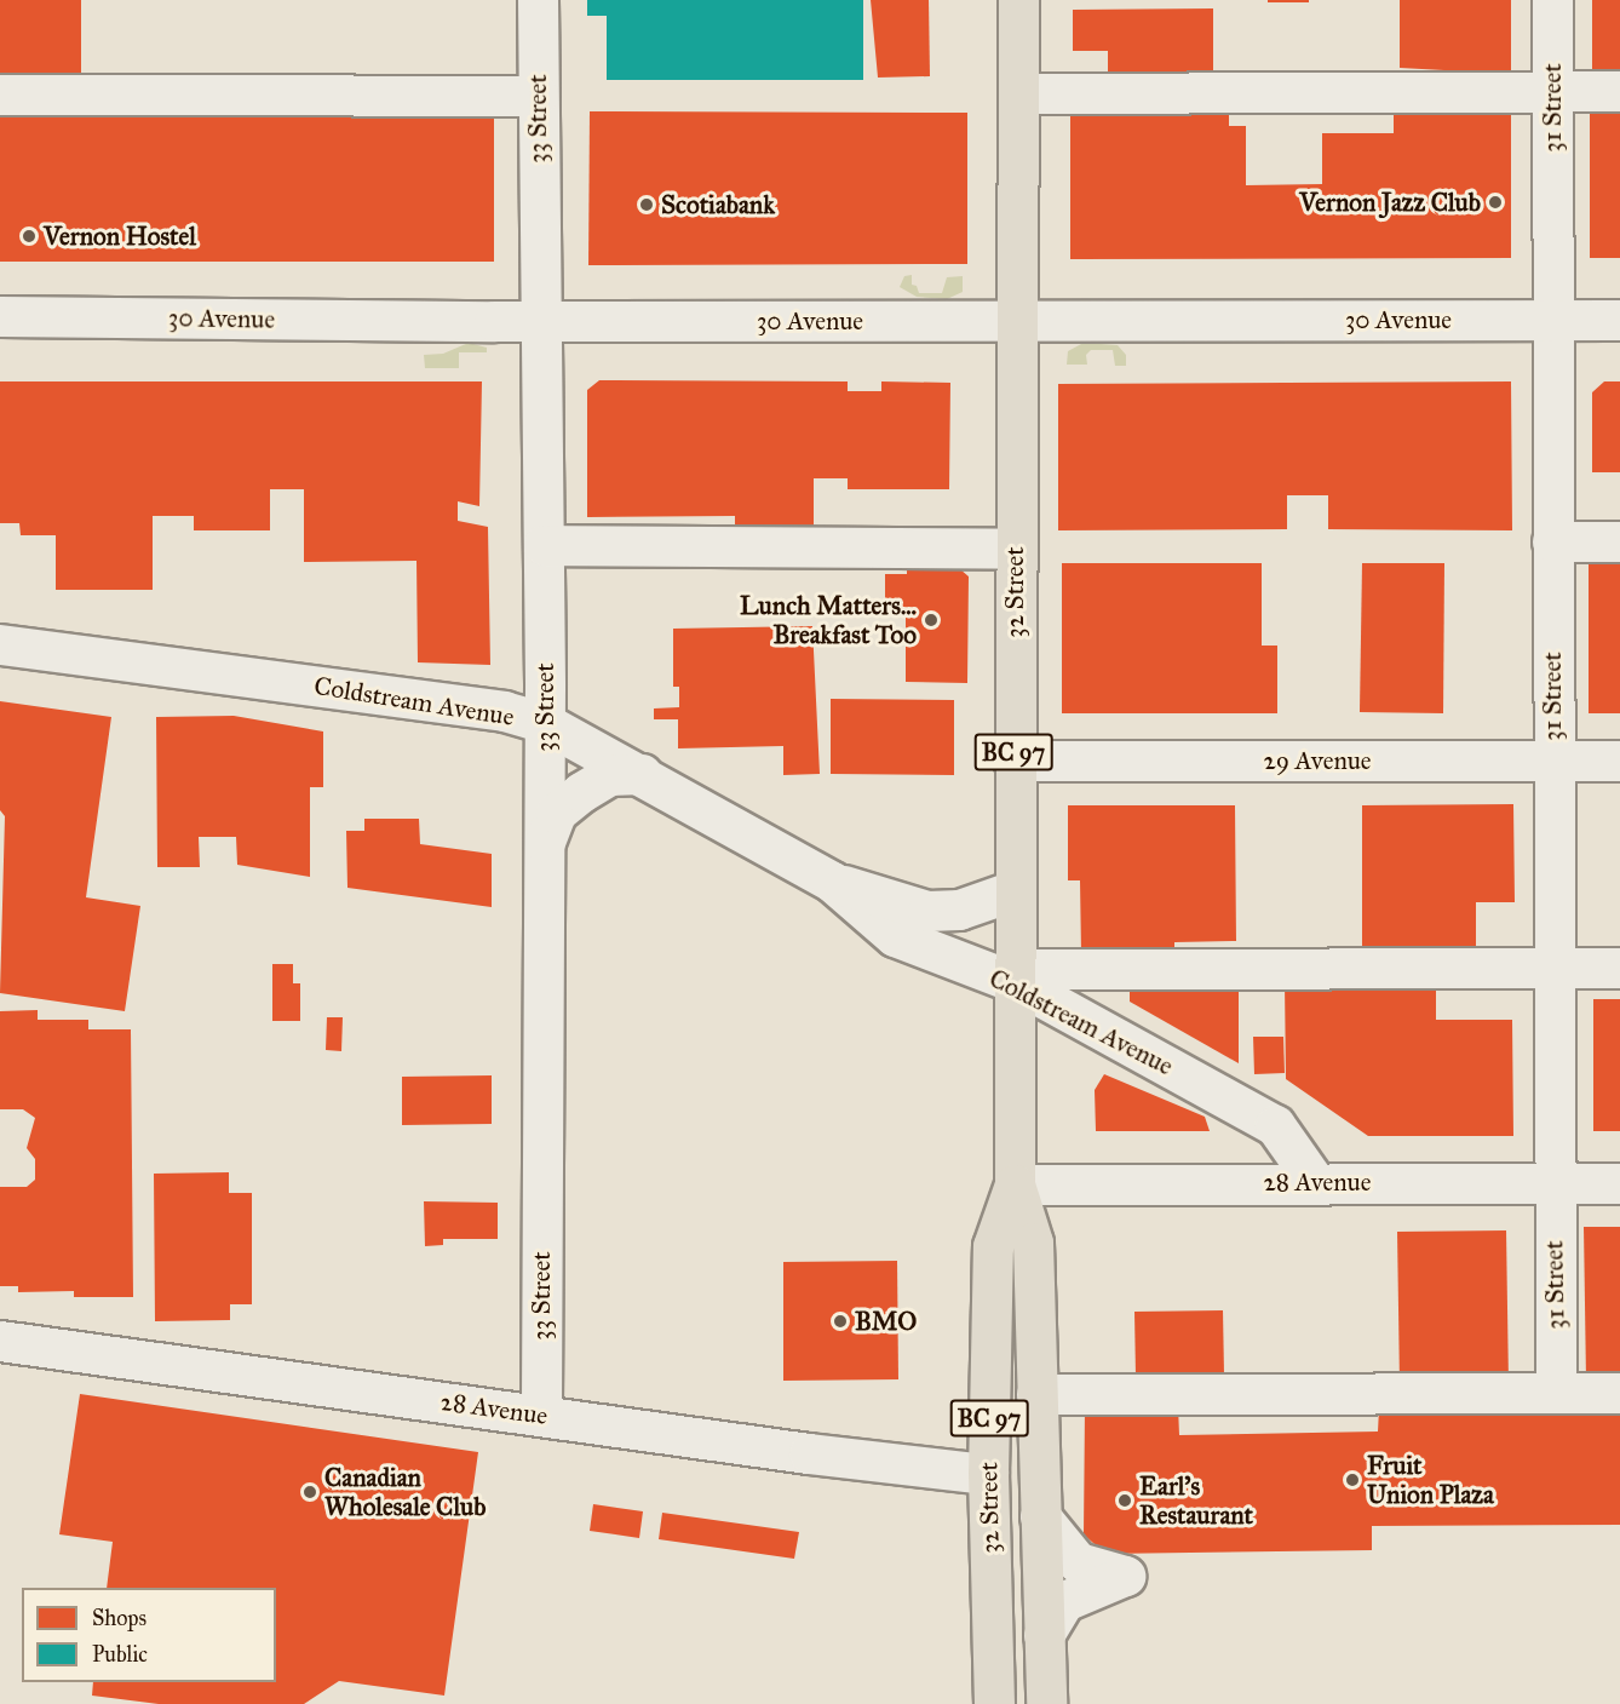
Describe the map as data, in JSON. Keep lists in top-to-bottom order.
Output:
{
  "streets": {
    "highway": ["32 Street", "BC 97"],
    "street": [
      "31 Street",
      "33 Street",
      "30 Avenue",
      "Coldstream Avenue",
      "29 Avenue",
      "28 Avenue"
    ]
  },
  "crossings": [
    ["31 Street", "30 Avenue"],
    ["31 Street", "29 Avenue"],
    ["31 Street", "28 Avenue"],
    ["33 Street", "30 Avenue"],
    ["33 Street", "Coldstream Avenue"],
    ["33 Street", "28 Avenue"],
    ["30 Avenue", "32 Street"],
    ["32 Street", "Coldstream Avenue"],
    ["32 Street", "29 Avenue"],
    ["32 Street", "28 Avenue"],
    ["Coldstream Avenue", "28 Avenue"]
  ],
  "places": [
    "Vernon Jazz Club",
    "Scotiabank",
    "Vernon Hostel",
    "Lunch Matters... Breakfast Too",
    "BMO",
    "Fruit Union Plaza",
    "Canadian Wholesale Club",
    "Earl's Restaurant"
  ],
  "legend": ["Shops", "Public"]
}
